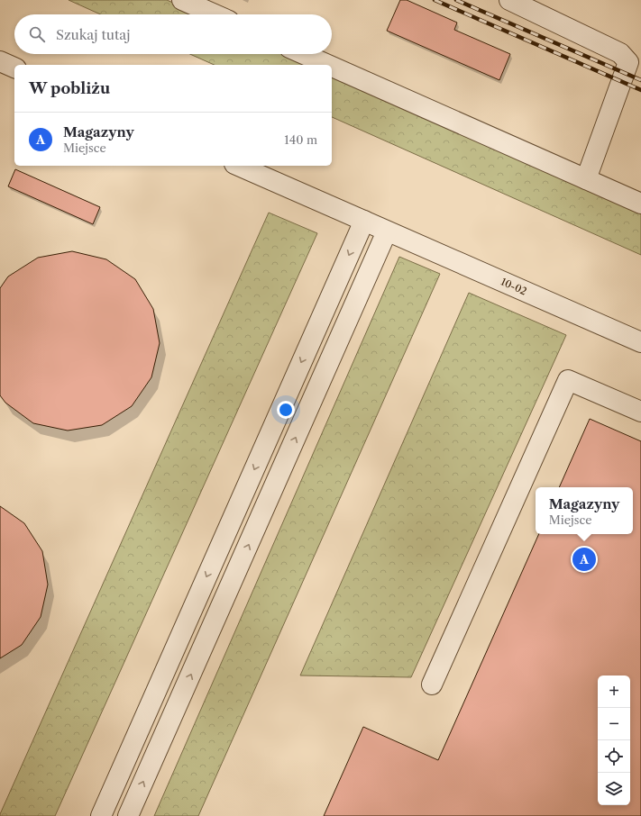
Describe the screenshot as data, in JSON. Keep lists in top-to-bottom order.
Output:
{
  "streets": {
    "lane": ["10-02"]
  },
  "page": {
    "search": "Szukaj tutaj",
    "heading": "W pobliżu",
    "list": [
      {
        "mark": "A",
        "name": "Magazyny",
        "note": "Miejsce",
        "value": "140 m"
      }
    ],
    "popup": ["Magazyny", "Miejsce"],
    "pins": "A",
    "map_buttons": ["+", "−"]
  }
}
